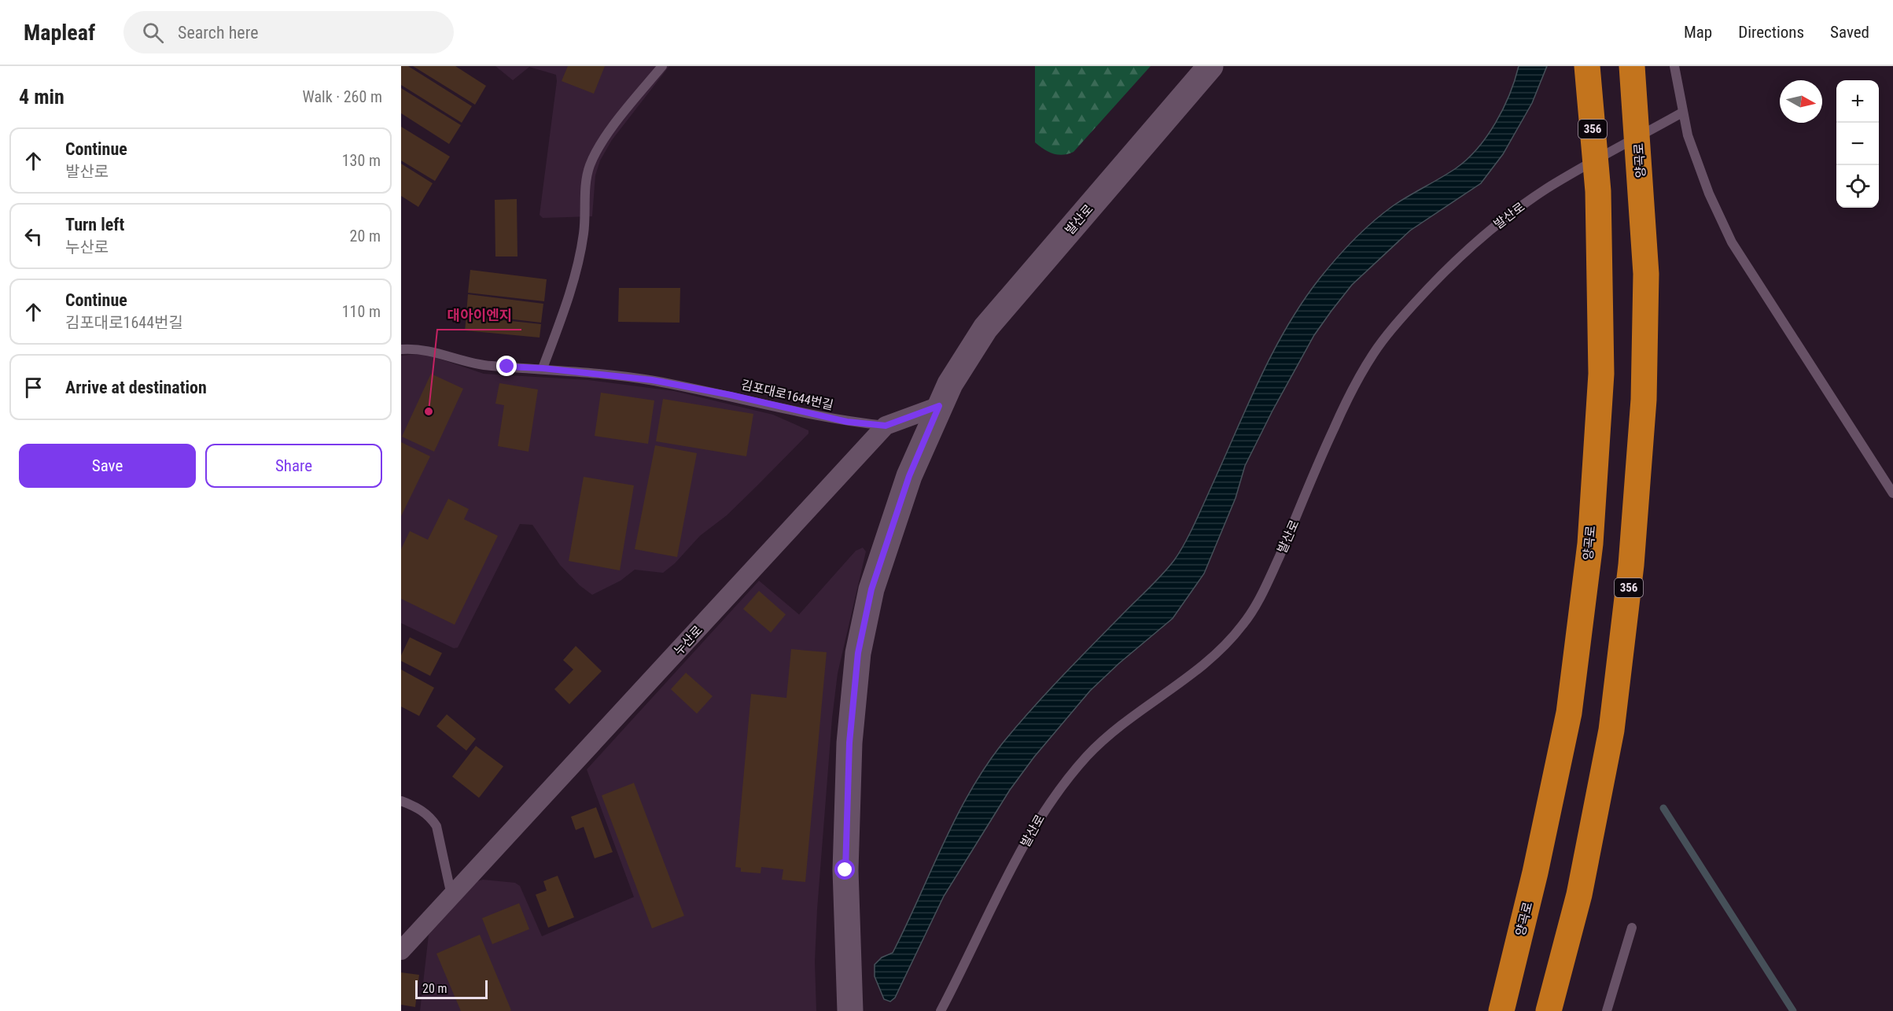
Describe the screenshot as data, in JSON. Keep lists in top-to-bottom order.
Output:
{
  "streets": {
    "highway": ["356", "양곡로"],
    "street": ["발산로", "누산로"],
    "lane": ["김포대로1644번길"]
  },
  "crossings": [
    ["발산로", "누산로"],
    ["김포대로1644번길", "누산로"]
  ],
  "places": ["대아이엔지"],
  "scale_bar": "20 m",
  "north": "right",
  "page": {
    "header": "Mapleaf",
    "search": "Search here",
    "nav": ["Map", "Directions", "Saved"],
    "heading": ["4 min", "Walk · 260 m"],
    "map_buttons": ["+", "−"],
    "list": [
      ["Continue", "발산로", "130 m"],
      ["Turn left", "누산로", "20 m"],
      ["Continue", "김포대로1644번길", "110 m"],
      "Arrive at destination"
    ],
    "buttons": ["Save", "Share"],
    "scale": "20 m"
  }
}
